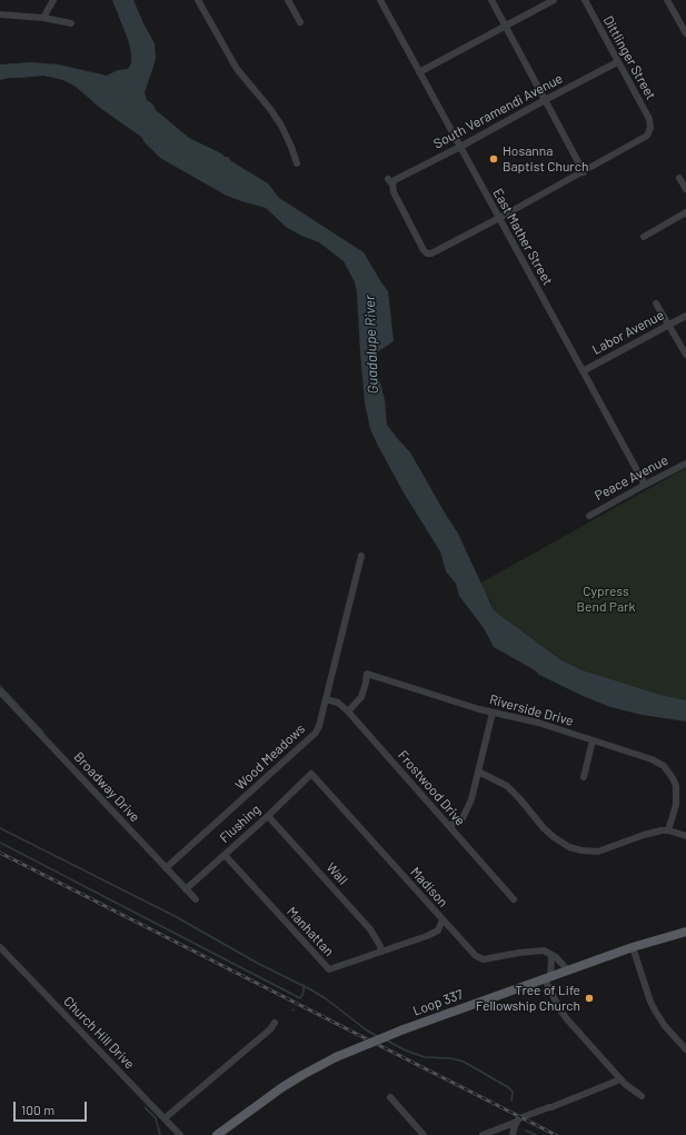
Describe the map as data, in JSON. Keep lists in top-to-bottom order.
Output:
{
  "streets": {
    "main road": ["Loop 337"],
    "street": [
      "Dittlinger Street",
      "South Veramendi Avenue",
      "East Mather Street",
      "Labor Avenue",
      "Peace Avenue",
      "Riverside Drive",
      "Wood Meadows",
      "Broadway Drive",
      "Frostwood Drive",
      "Flushing",
      "Wall",
      "Madison",
      "Manhattan",
      "Church Hill Drive"
    ]
  },
  "crossings": [
    ["Dittlinger Street", "South Veramendi Avenue"],
    ["South Veramendi Avenue", "East Mather Street"],
    ["East Mather Street", "Labor Avenue"],
    ["East Mather Street", "Peace Avenue"],
    ["Riverside Drive", "Frostwood Drive"],
    ["Wood Meadows", "Broadway Drive"],
    ["Wood Meadows", "Frostwood Drive"],
    ["Broadway Drive", "Flushing"],
    ["Flushing", "Wall"],
    ["Flushing", "Madison"],
    ["Flushing", "Manhattan"],
    ["Wall", "Manhattan"],
    ["Madison", "Manhattan"]
  ],
  "water": ["Guadalupe River"],
  "parks": ["Cypress Bend Park"],
  "places": ["Hosanna Baptist Church", "Tree of Life Fellowship Church"],
  "scale_bar": "100 m"
}
